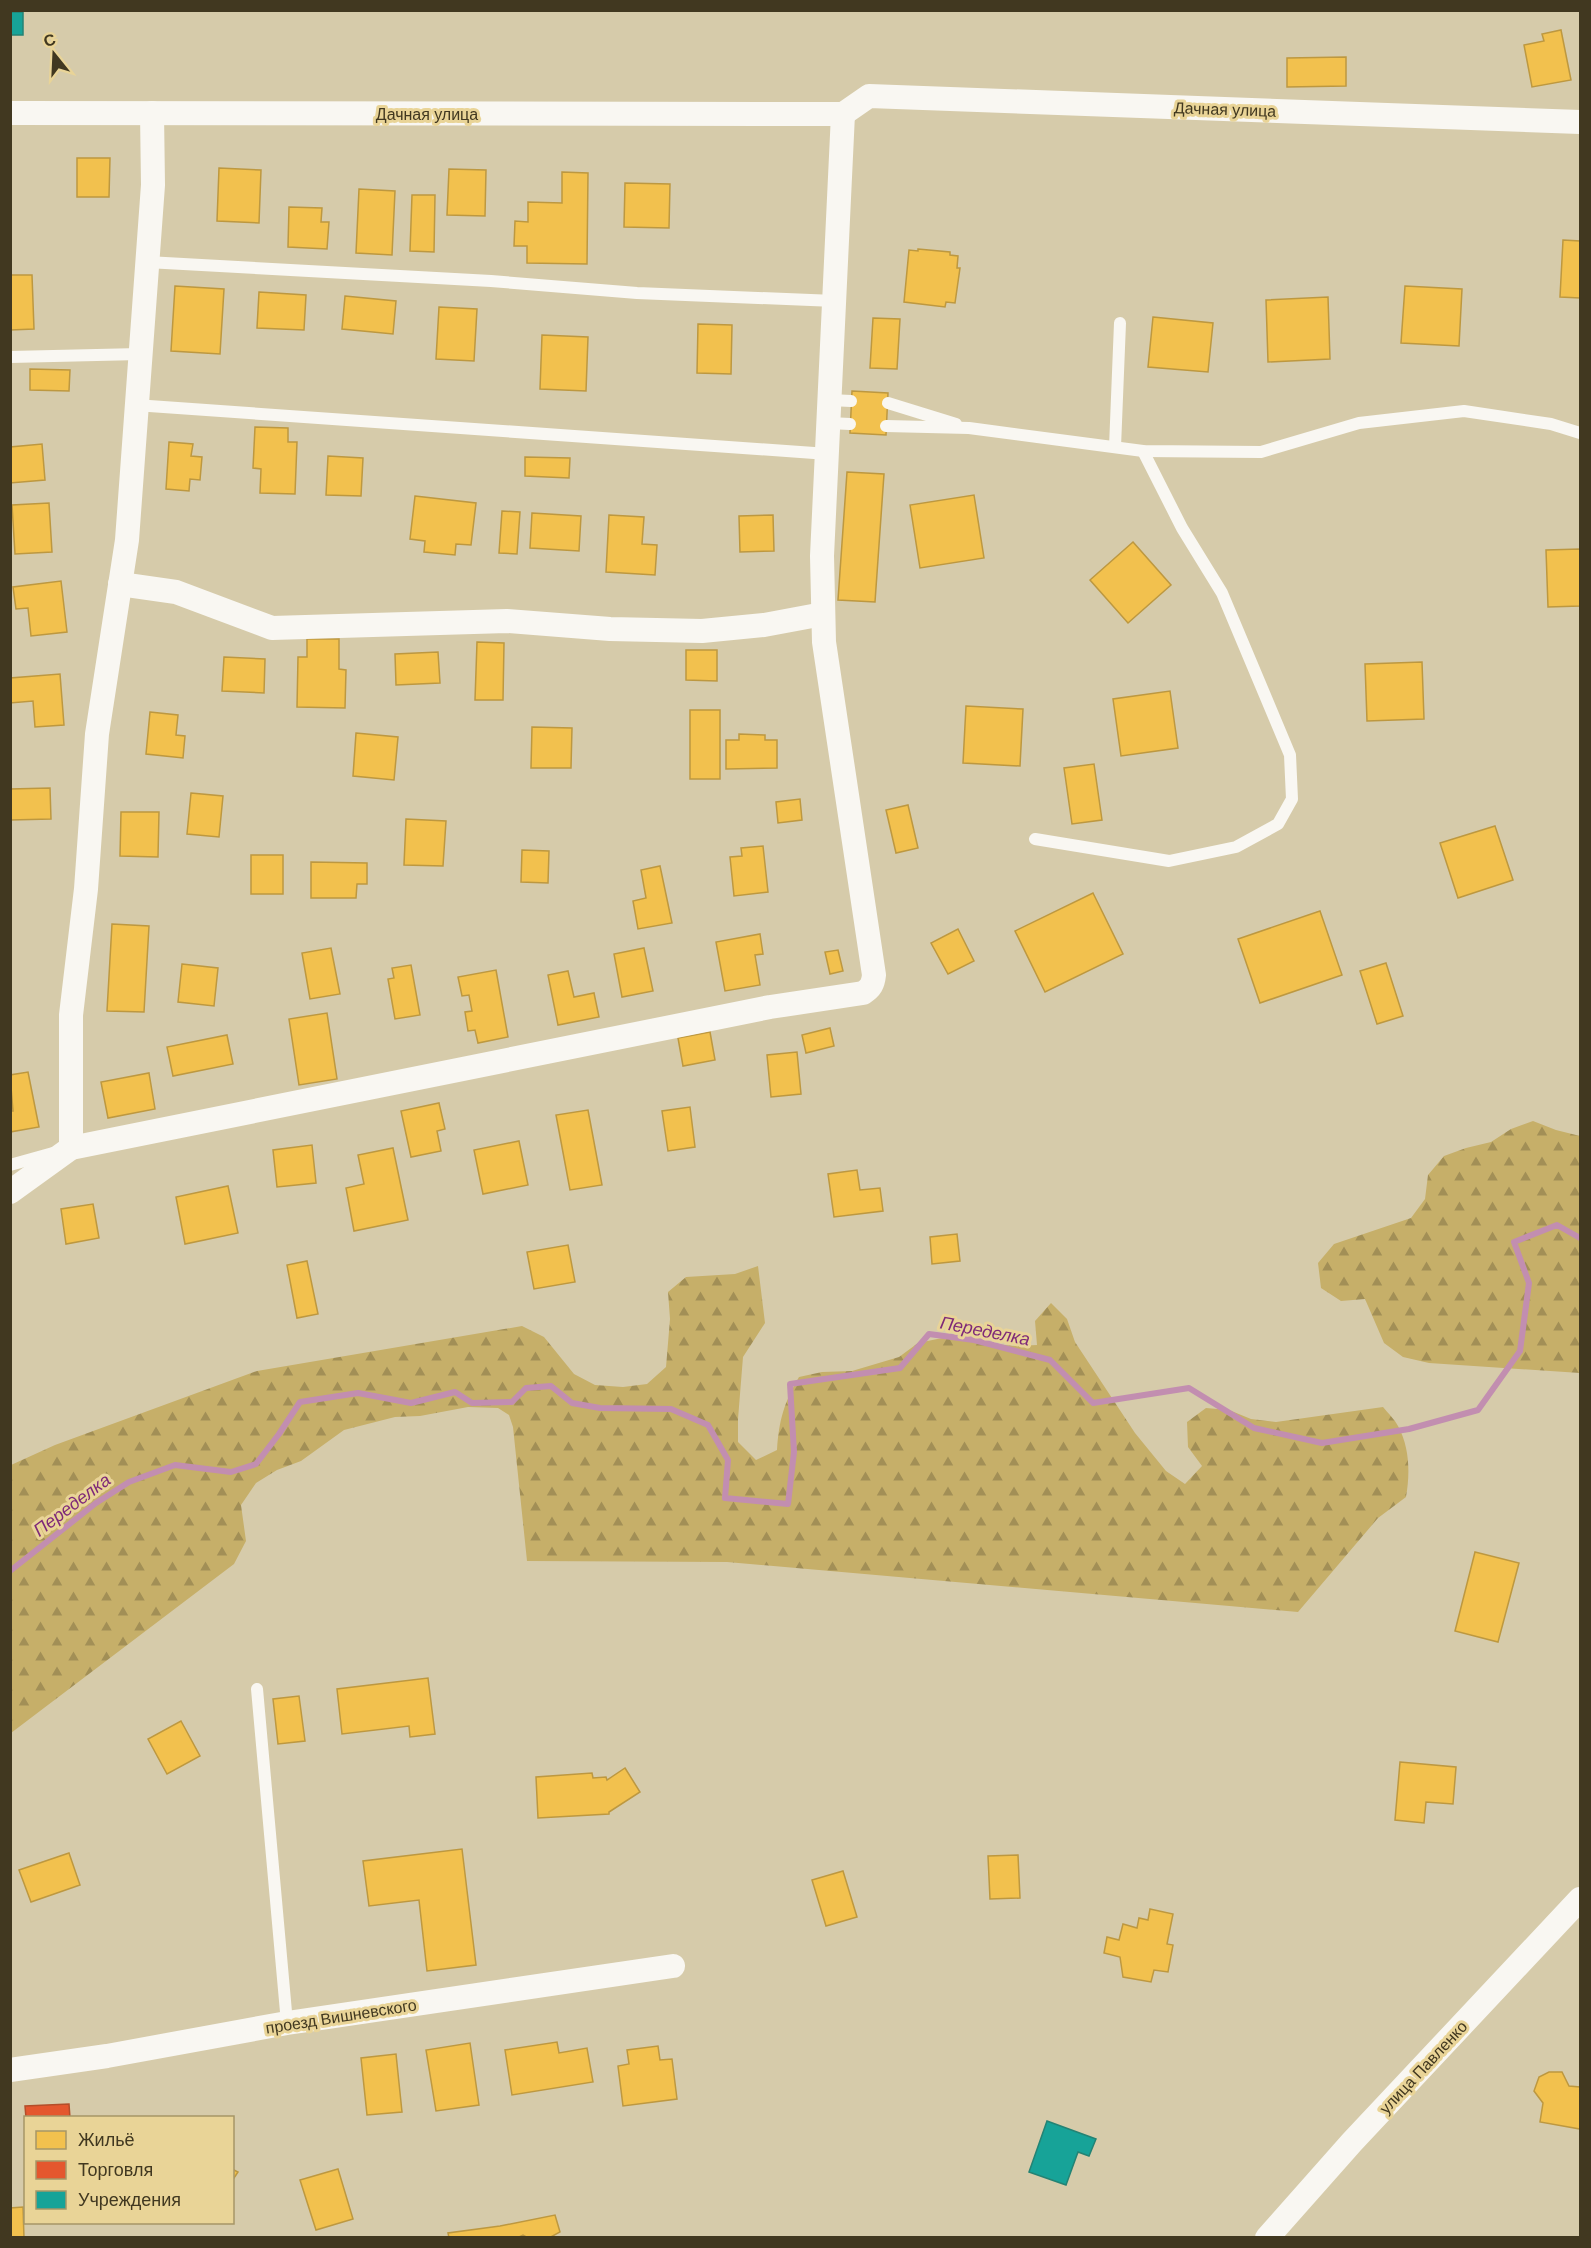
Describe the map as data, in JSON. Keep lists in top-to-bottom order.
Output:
{
  "streets": {
    "street": ["Дачная улица", "проезд Вишневского", "улица Павленко"]
  },
  "water": ["Переделка"],
  "legend": ["Жильё", "Торговля", "Учреждения"],
  "north": "top"
}
